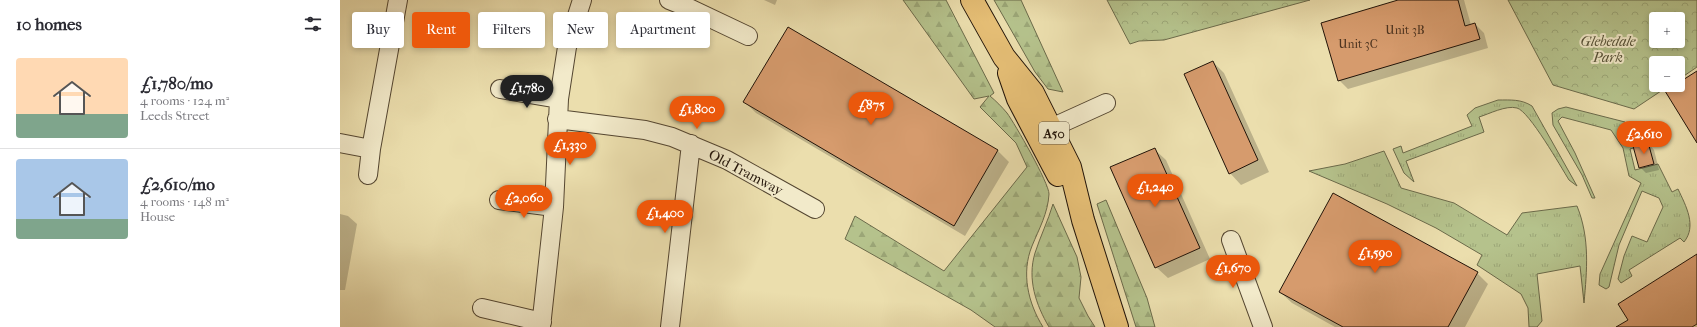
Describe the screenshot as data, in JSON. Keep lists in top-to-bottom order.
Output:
{
  "streets": {
    "main road": ["A50"],
    "street": ["Old Tramway"]
  },
  "parks": ["Glebedale Park"],
  "house_numbers": ["Unit 3B", "Unit 3C"],
  "page": {
    "heading": "10 homes",
    "map_buttons": ["+", "−"],
    "chip": [
      "Buy",
      "Rent",
      "Filters",
      "New",
      "Apartment"
    ],
    "list": [
      {
        "name": "£1,780/mo",
        "note": "4 rooms · 124 m² · Leeds Street"
      },
      {
        "name": "£2,610/mo",
        "note": "4 rooms · 148 m² · House"
      }
    ],
    "price": [
      "£1,780",
      "£875",
      "£1,800",
      "£2,610",
      "£1,330",
      "£1,240",
      "£2,060",
      "£1,400",
      "£1,590",
      "£1,670"
    ]
  }
}
